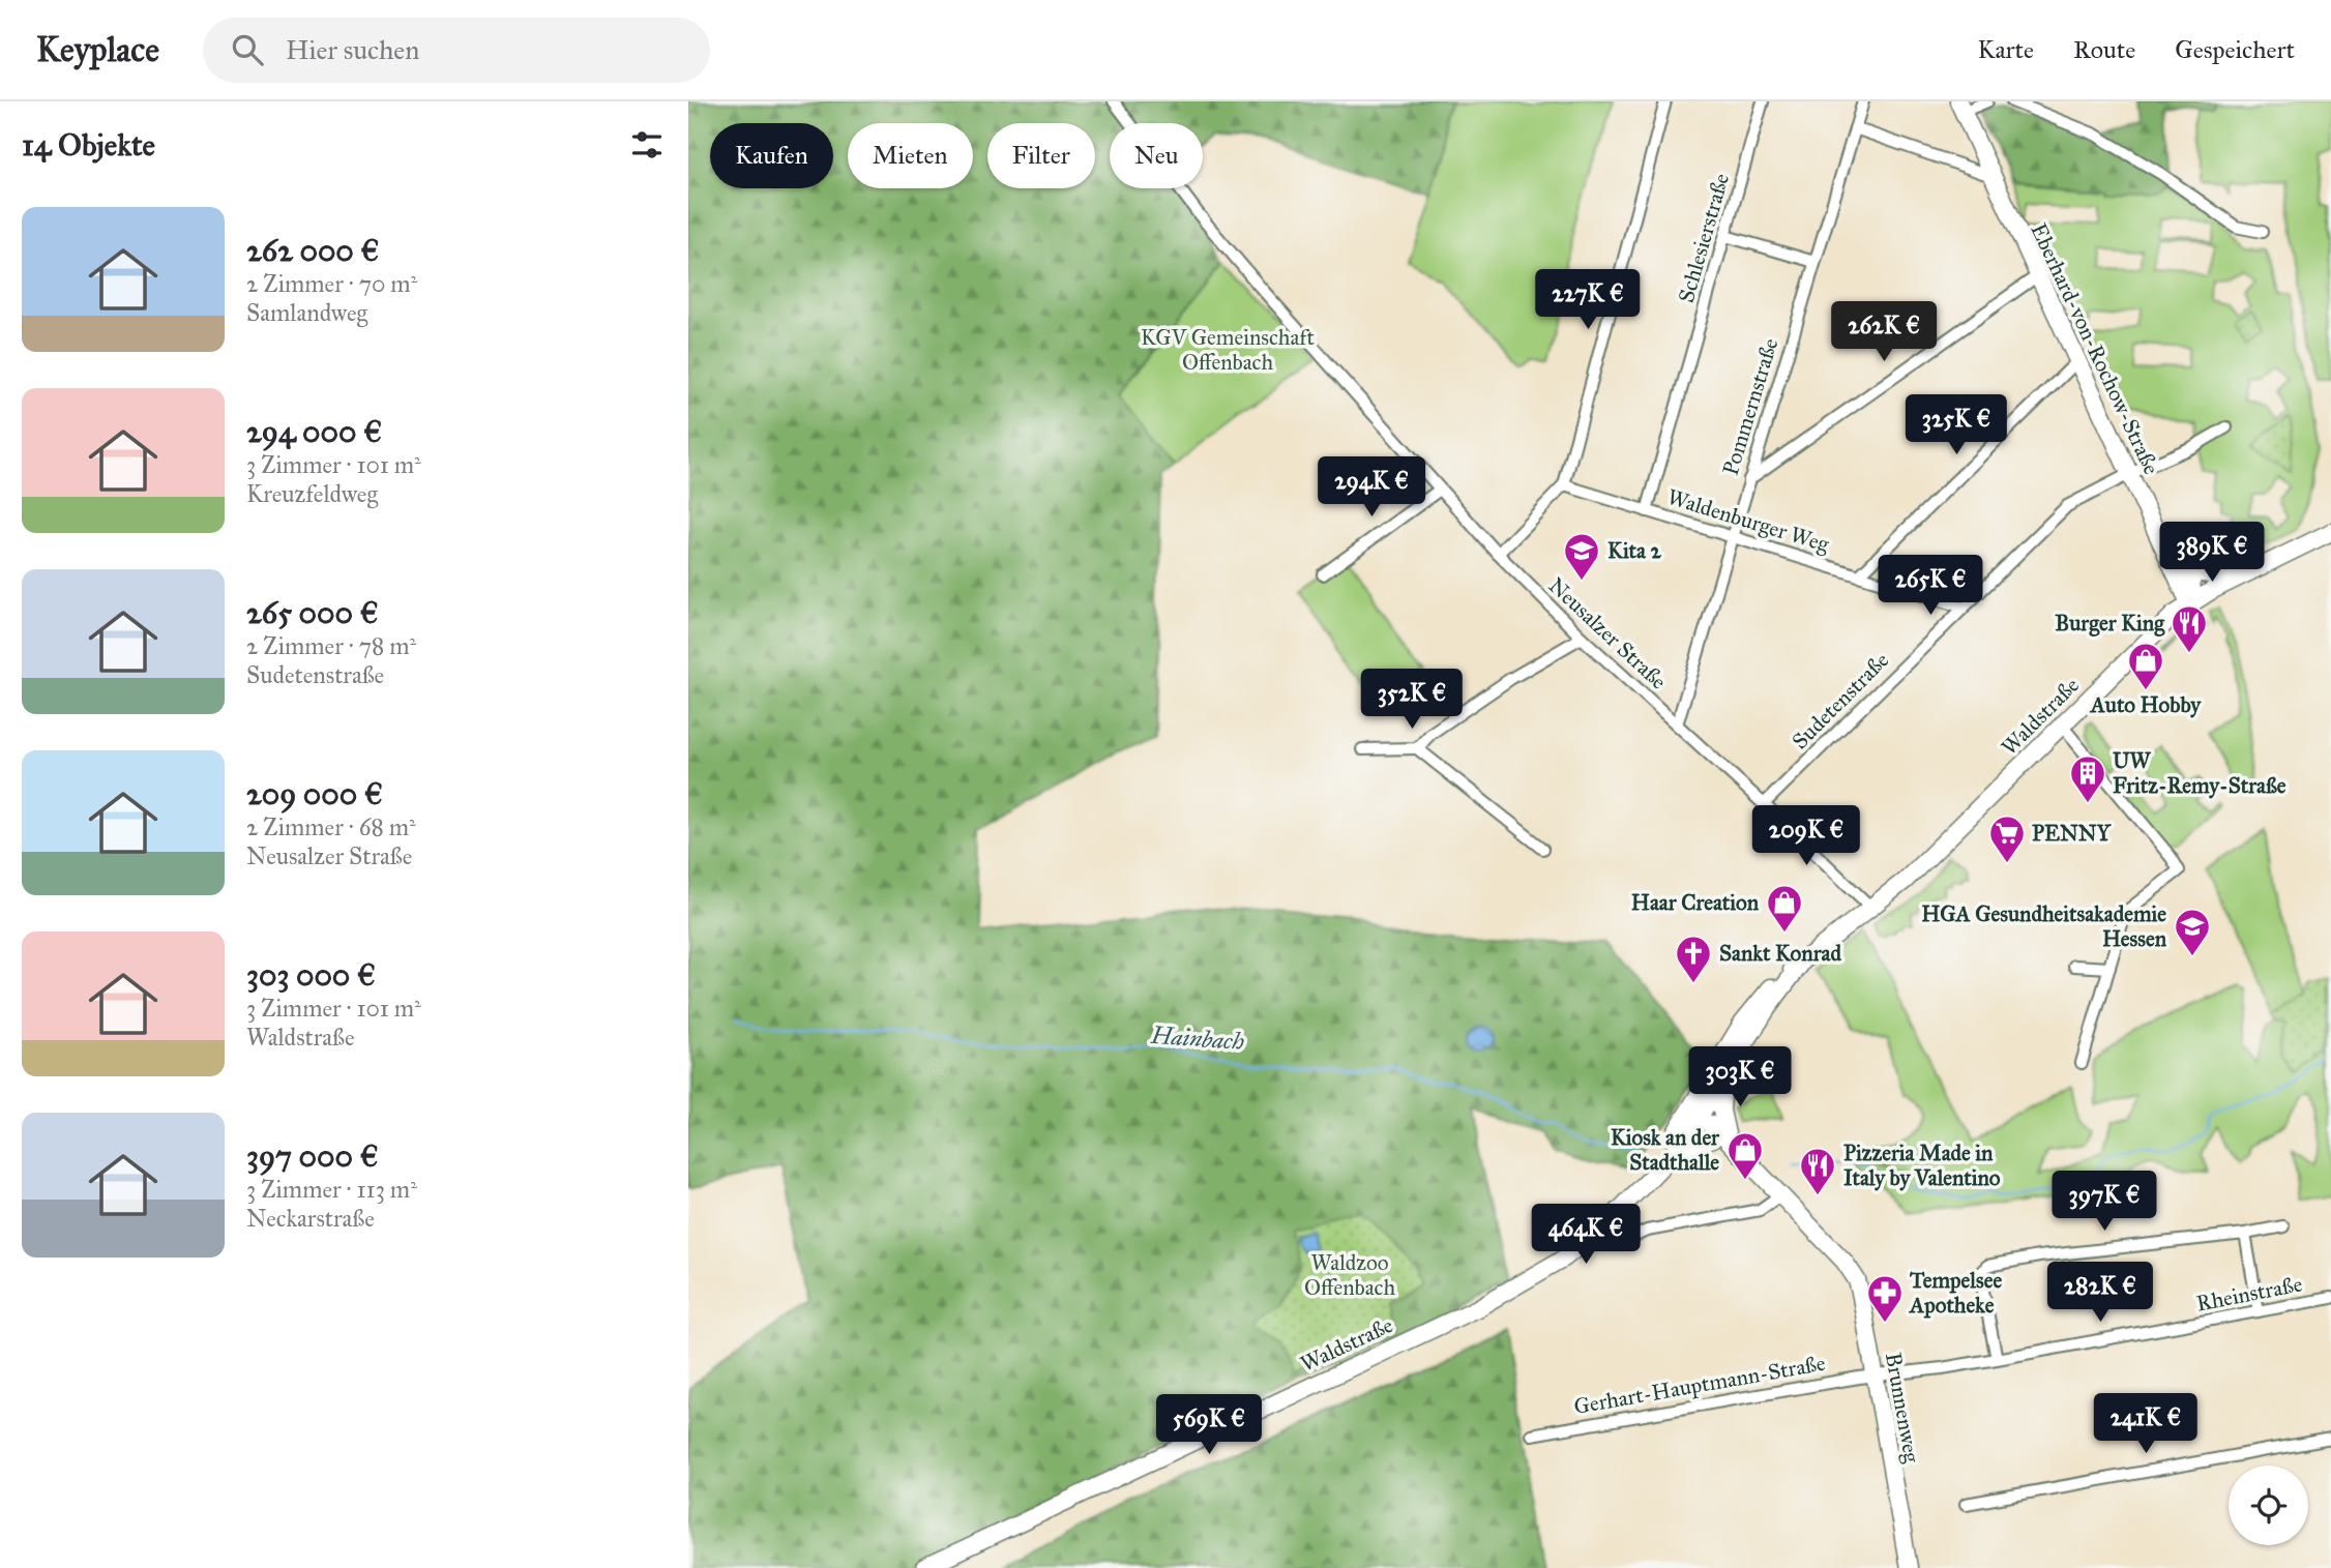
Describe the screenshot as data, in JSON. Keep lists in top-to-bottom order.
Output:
{
  "streets": {
    "main road": ["Eberhard-von-Rochow-Straße", "Waldstraße", "Brunnenweg"],
    "street": [
      "Schlesierstraße",
      "Pommernstraße",
      "Waldenburger Weg",
      "Neusalzer Straße",
      "Sudetenstraße",
      "Rheinstraße",
      "Gerhart-Hauptmann-Straße"
    ]
  },
  "crossings": [
    ["Schlesierstraße", "Waldenburger Weg"],
    ["Eberhard-von-Rochow-Straße", "Sudetenstraße"],
    ["Eberhard-von-Rochow-Straße", "Waldstraße"],
    ["Pommernstraße", "Waldenburger Weg"],
    ["Pommernstraße", "Neusalzer Straße"],
    ["Waldenburger Weg", "Sudetenstraße"],
    ["Neusalzer Straße", "Sudetenstraße"],
    ["Neusalzer Straße", "Waldstraße"],
    ["Waldstraße", "Brunnenweg"],
    ["Rheinstraße", "Gerhart-Hauptmann-Straße"],
    ["Rheinstraße", "Brunnenweg"],
    ["Gerhart-Hauptmann-Straße", "Brunnenweg"]
  ],
  "water": ["Hainbach"],
  "parks": ["KGV Gemeinschaft Offenbach", "Waldzoo Offenbach"],
  "places": {
    "school or university": ["Kita 2", "HGA Gesundheitsakademie Hessen"],
    "restaurant": ["Burger King", "Pizzeria Made in Italy by Valentino"],
    "shop": ["Auto Hobby", "Haar Creation", "Kiosk an der Stadthalle"],
    "building": ["UW Fritz-Remy-Straße"],
    "supermarket": ["PENNY"],
    "church": ["Sankt Konrad"],
    "pharmacy": ["Tempelsee Apotheke"]
  },
  "page": {
    "header": "Keyplace",
    "search": "Hier suchen",
    "nav": ["Karte", "Route", "Gespeichert"],
    "heading": "14 Objekte",
    "chip": [
      "Kaufen",
      "Mieten",
      "Filter",
      "Neu"
    ],
    "list": [
      {
        "name": "262 000 €",
        "note": "2 Zimmer · 70 m² · Samlandweg"
      },
      {
        "name": "294 000 €",
        "note": "3 Zimmer · 101 m² · Kreuzfeldweg"
      },
      {
        "name": "265 000 €",
        "note": "2 Zimmer · 78 m² · Sudetenstraße"
      },
      {
        "name": "209 000 €",
        "note": "2 Zimmer · 68 m² · Neusalzer Straße"
      },
      {
        "name": "303 000 €",
        "note": "3 Zimmer · 101 m² · Waldstraße"
      },
      {
        "name": "397 000 €",
        "note": "3 Zimmer · 113 m² · Neckarstraße"
      }
    ],
    "price": [
      "227K €",
      "262K €",
      "325K €",
      "294K €",
      "389K €",
      "265K €",
      "352K €",
      "209K €",
      "303K €",
      "397K €",
      "464K €",
      "282K €",
      "241K €",
      "569K €"
    ]
  }
}
